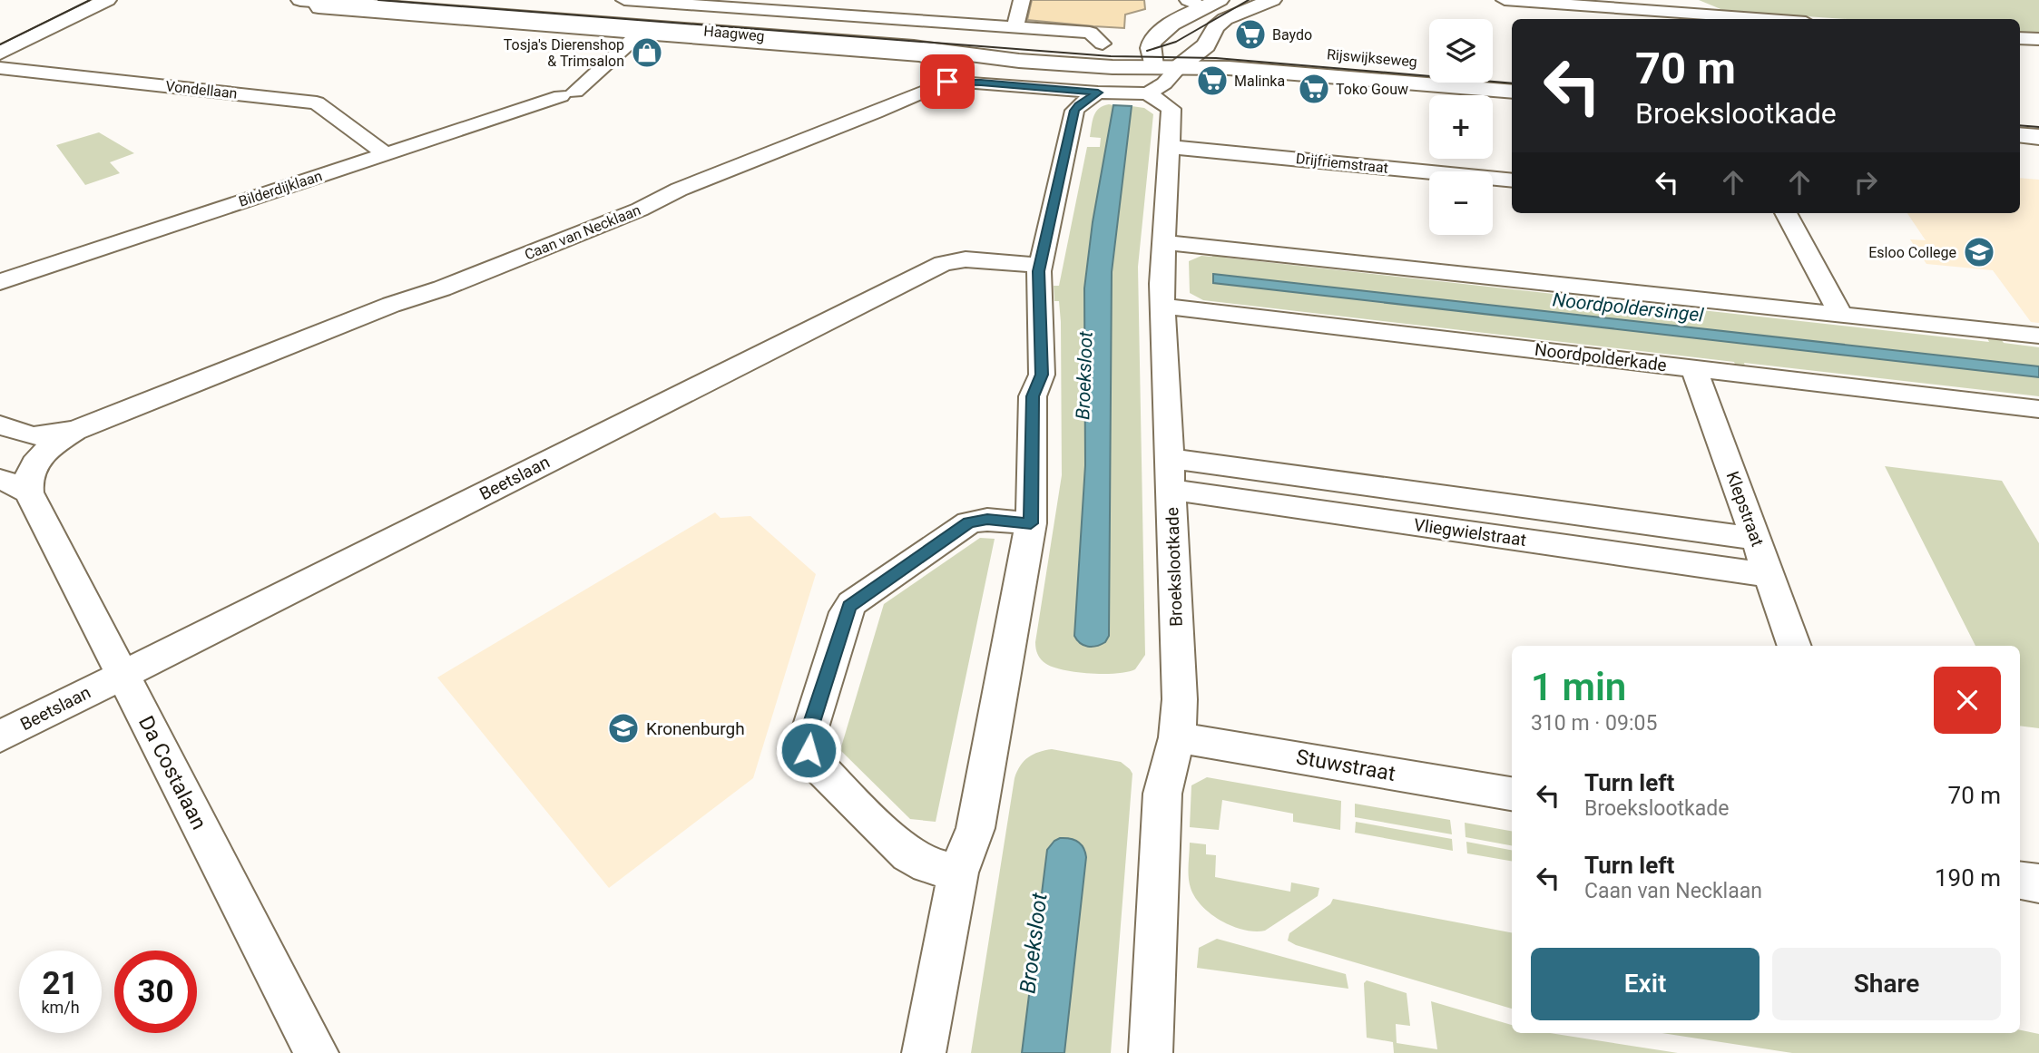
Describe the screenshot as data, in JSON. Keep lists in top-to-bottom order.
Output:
{
  "streets": {
    "main road": ["Haagweg", "Rijswijkseweg"],
    "street": [
      "Vondellaan",
      "Drijfriemstraat",
      "Bilderdijklaan",
      "Caan van Necklaan",
      "Noordpolderkade",
      "Beetslaan",
      "Klepstraat",
      "Vliegwielstraat",
      "Broekslootkade",
      "Stuwstraat",
      "Da Costalaan"
    ]
  },
  "crossings": [
    ["Haagweg", "Rijswijkseweg"],
    ["Haagweg", "Bilderdijklaan"],
    ["Haagweg", "Caan van Necklaan"],
    ["Vondellaan", "Bilderdijklaan"],
    ["Drijfriemstraat", "Broekslootkade"],
    ["Caan van Necklaan", "Da Costalaan"],
    ["Noordpolderkade", "Klepstraat"],
    ["Noordpolderkade", "Broekslootkade"],
    ["Beetslaan", "Da Costalaan"],
    ["Klepstraat", "Vliegwielstraat"],
    ["Vliegwielstraat", "Broekslootkade"],
    ["Broekslootkade", "Stuwstraat"]
  ],
  "water": ["Noordpoldersingel", "Broeksloot"],
  "places": {
    "supermarket": ["Baydo", "Malinka", "Toko Gouw"],
    "shop": ["Tosja's Dierenshop & Trimsalon"],
    "school or university": ["Esloo College", "Kronenburgh"]
  },
  "page": {
    "map_buttons": ["+", "−"],
    "turn": ["70 m", "Broekslootkade"],
    "heading": ["1 min", "310 m · 09:05"],
    "list": [
      {
        "name": "Turn left",
        "note": "Broekslootkade",
        "value": "70 m"
      },
      {
        "name": "Turn left",
        "note": "Caan van Necklaan",
        "value": "190 m"
      }
    ],
    "buttons": ["Exit", "Share"],
    "speed": "21 km/h",
    "limit": "30"
  }
}
